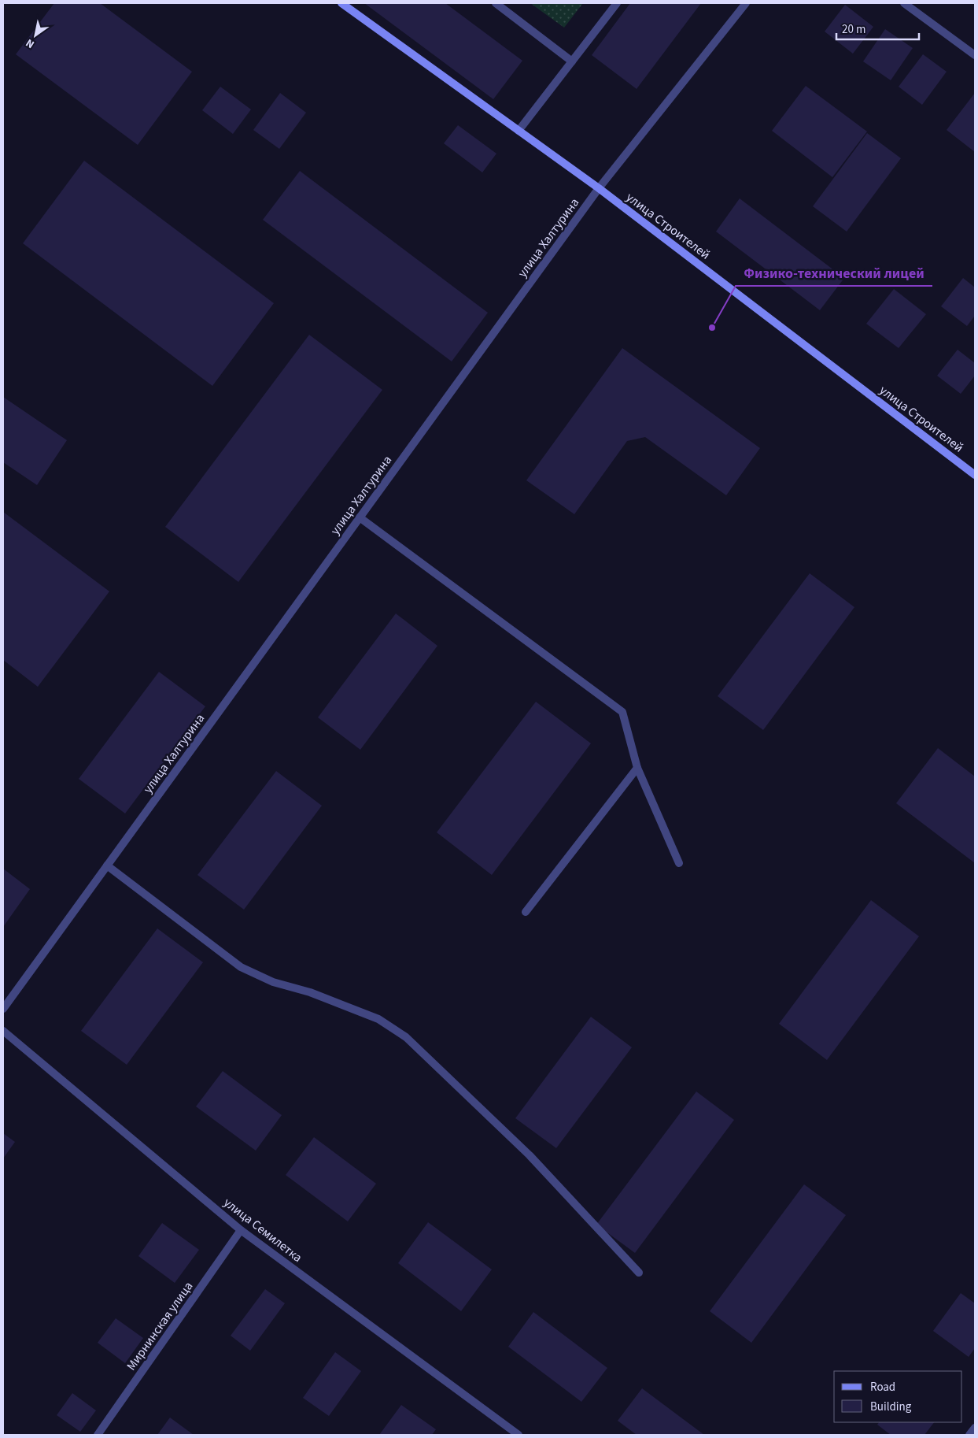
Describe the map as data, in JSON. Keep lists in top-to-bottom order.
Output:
{
  "streets": {
    "main road": ["улица Строителей"],
    "street": ["улица Халтурина", "улица Семилетка", "Мирнинская улица"]
  },
  "crossings": [
    ["улица Строителей", "улица Халтурина"],
    ["улица Семилетка", "Мирнинская улица"]
  ],
  "places": ["Физико-технический лицей"],
  "legend": ["Road", "Building"],
  "scale_bar": "20 m",
  "north": "bottom left"
}
